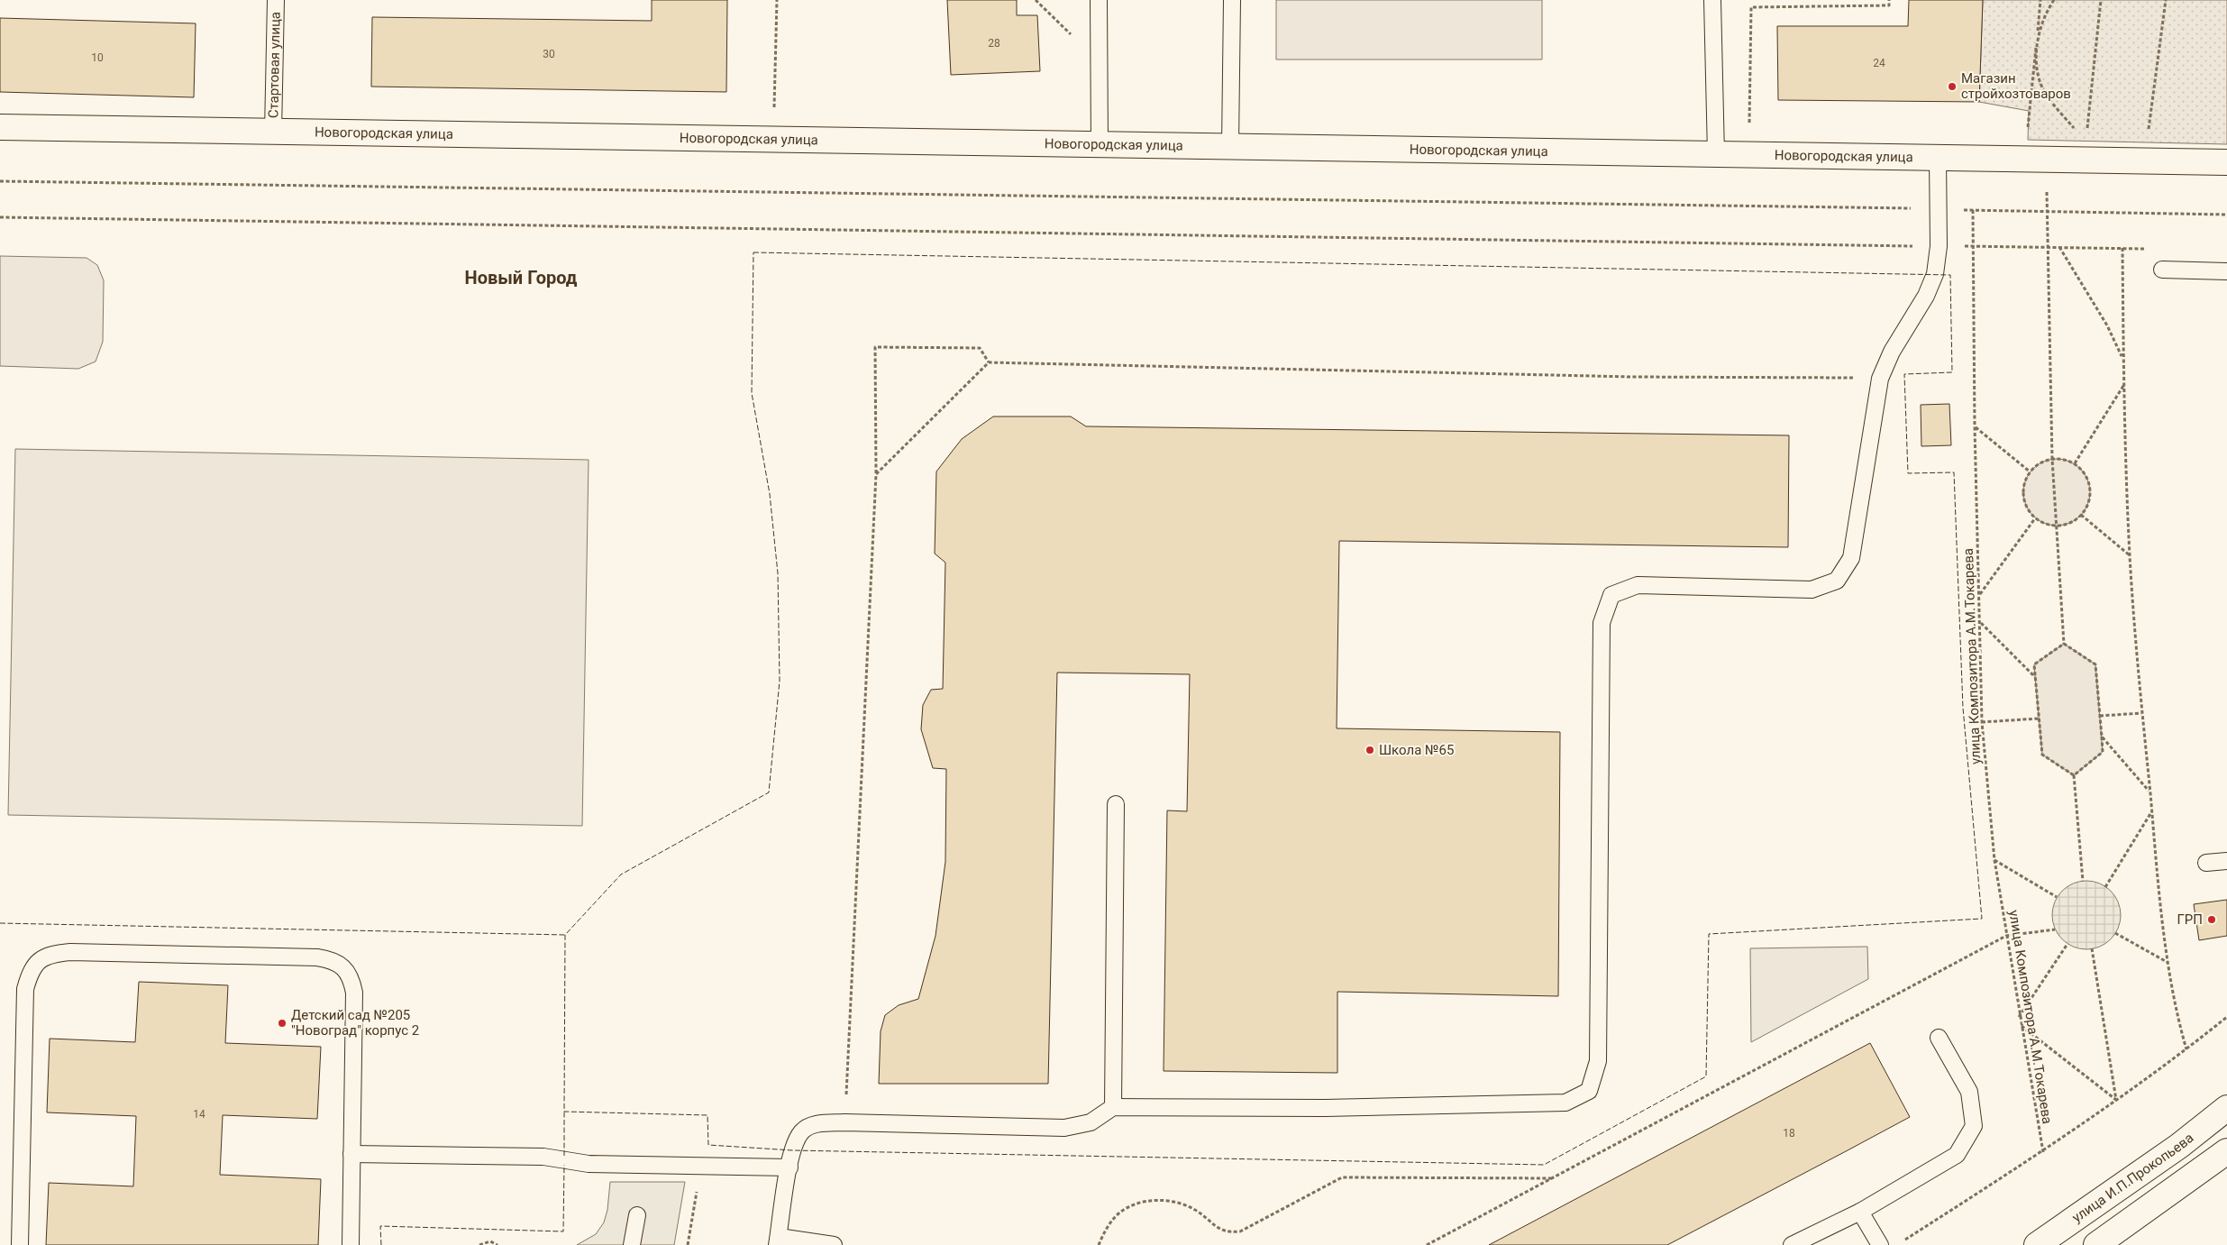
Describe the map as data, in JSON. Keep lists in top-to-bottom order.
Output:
{
  "streets": {
    "street": ["Новогородская улица", "улица И.П.Прокопьева"],
    "lane": ["Стартовая улица"],
    "path": ["улица Композитора А.М.Токарева"]
  },
  "crossings": [
    ["Стартовая улица", "Новогородская улица"]
  ],
  "districts": ["Новый Город"],
  "places": [
    "Магазин стройхозтоваров",
    "Школа №65",
    "ГРП",
    "Детский сад №205 \"Новоград\" корпус 2"
  ],
  "house_numbers": [
    "28",
    "30",
    "10",
    "24",
    "14",
    "18"
  ]
}
